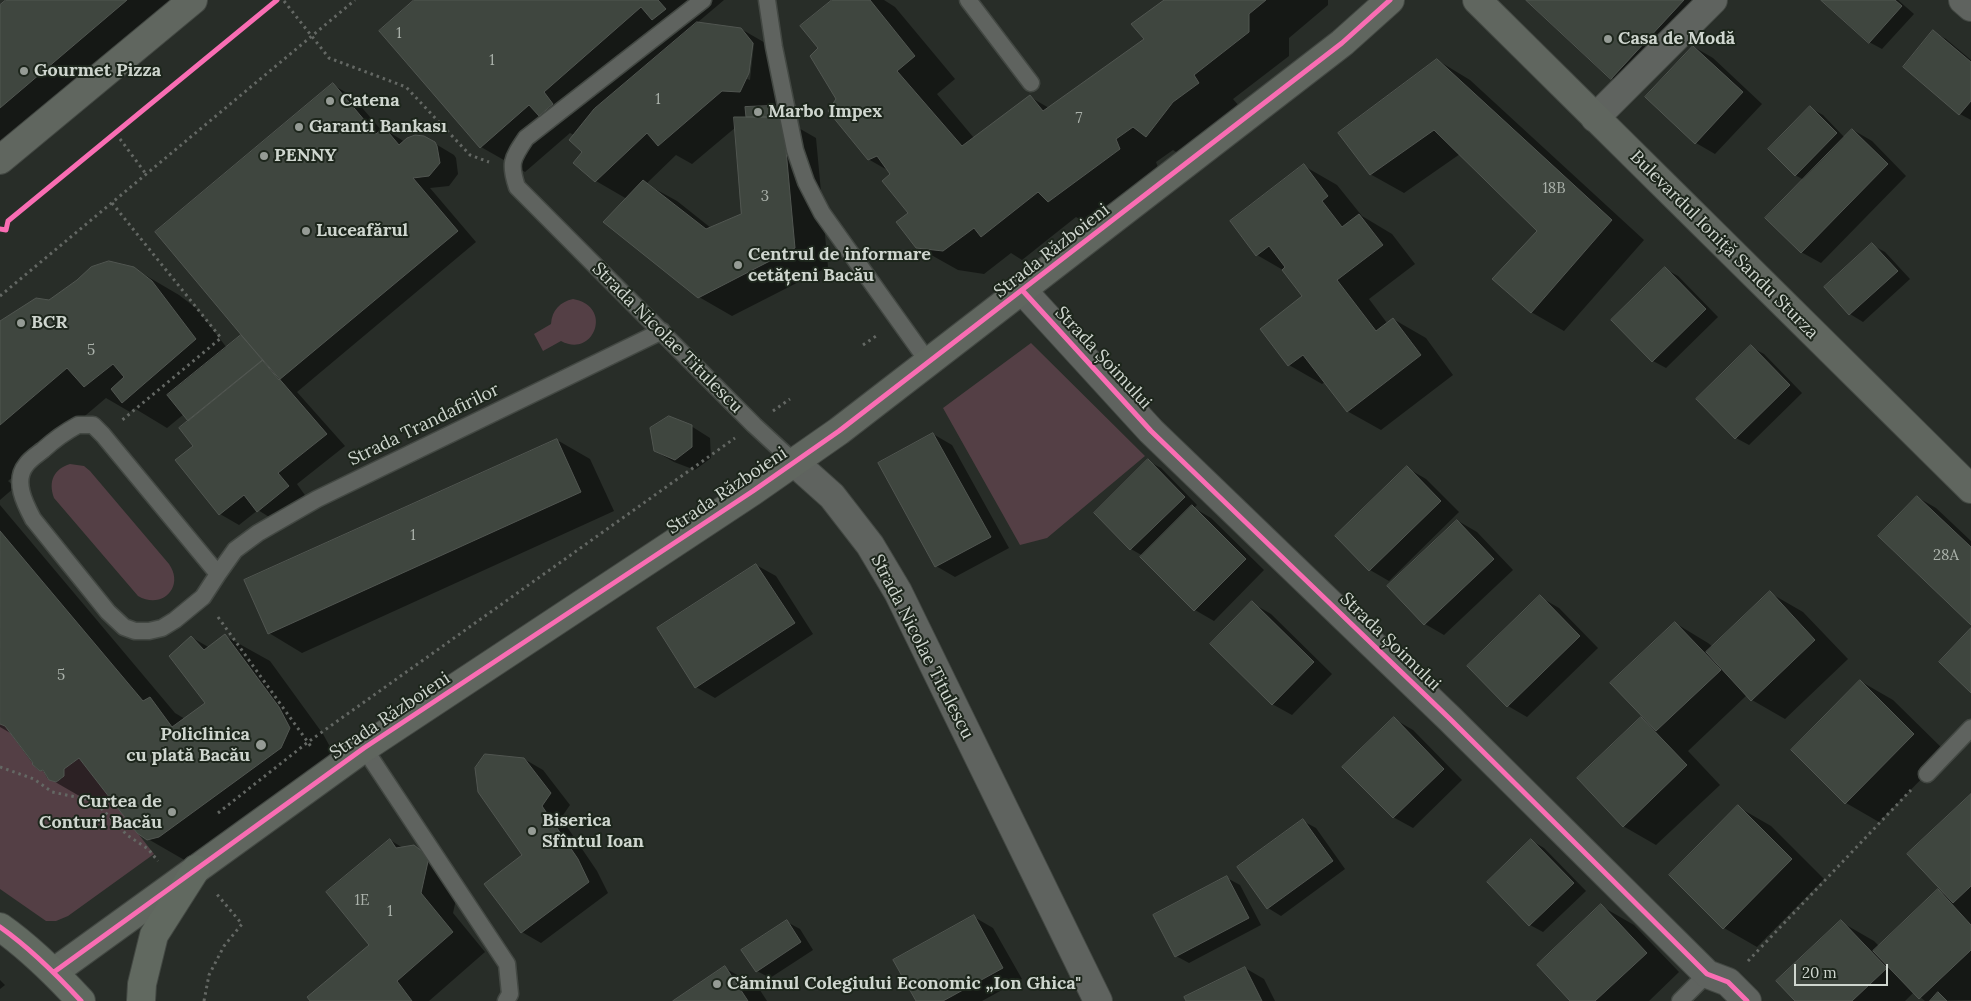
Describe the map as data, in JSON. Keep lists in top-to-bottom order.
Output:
{
  "streets": {
    "street": [
      "Bulevardul Ioniță Sandu Sturza",
      "Strada Războieni",
      "Strada Nicolae Titulescu",
      "Strada Șoimului"
    ],
    "lane": ["Strada Trandafirilor"]
  },
  "crossings": [
    ["Strada Războieni", "Strada Nicolae Titulescu"],
    ["Strada Războieni", "Strada Șoimului"],
    ["Strada Nicolae Titulescu", "Strada Trandafirilor"]
  ],
  "places": [
    "Casa de Modă",
    "Gourmet Pizza",
    "Catena",
    "Marbo Impex",
    "Garanti Bankası",
    "PENNY",
    "Luceafărul",
    "Centrul de informare cetățeni Bacău",
    "BCR",
    "Policlinica cu plată Bacău",
    "Curtea de Conturi Bacău",
    "Biserica Sfîntul Ioan",
    "Căminul Colegiului Economic „Ion Ghica\""
  ],
  "house_numbers": [
    "1",
    "1",
    "1",
    "7",
    "18B",
    "3",
    "5",
    "1",
    "28A",
    "5",
    "1E",
    "1"
  ],
  "scale_bar": "20 m"
}
